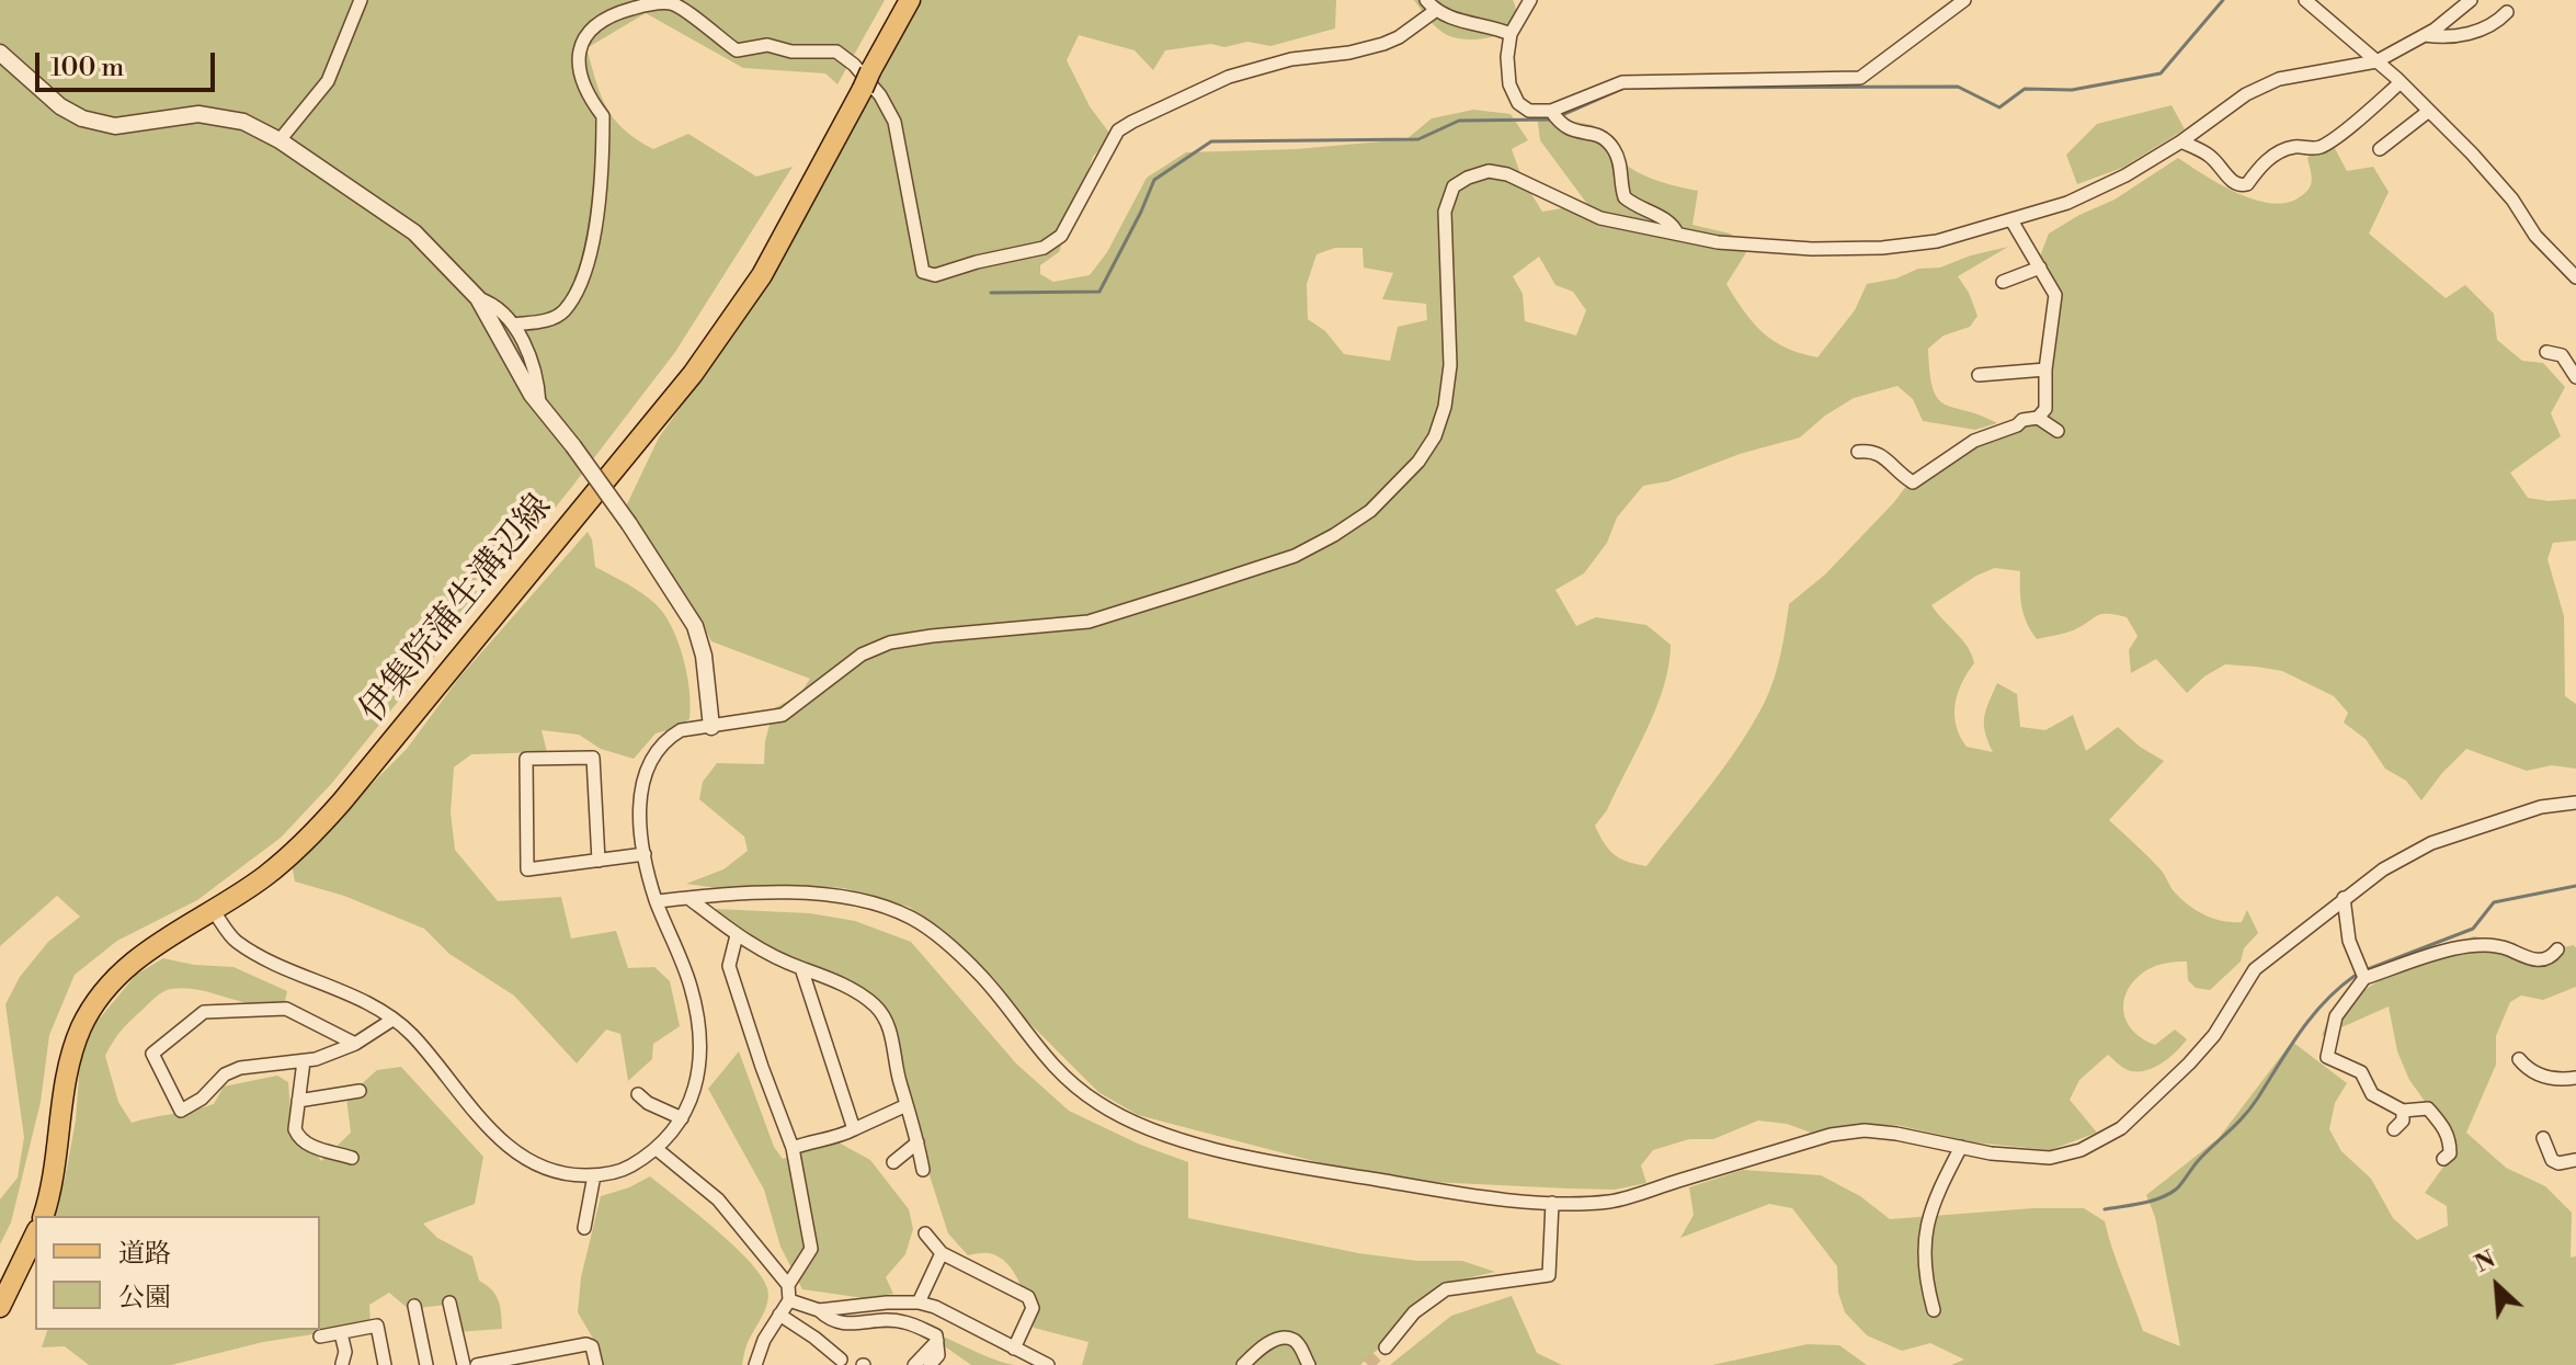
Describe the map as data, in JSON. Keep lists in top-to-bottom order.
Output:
{
  "streets": {
    "main road": ["伊集院蒲生溝辺線"]
  },
  "legend": ["道路", "公園"],
  "scale_bar": "100 m",
  "north": "top left"
}
